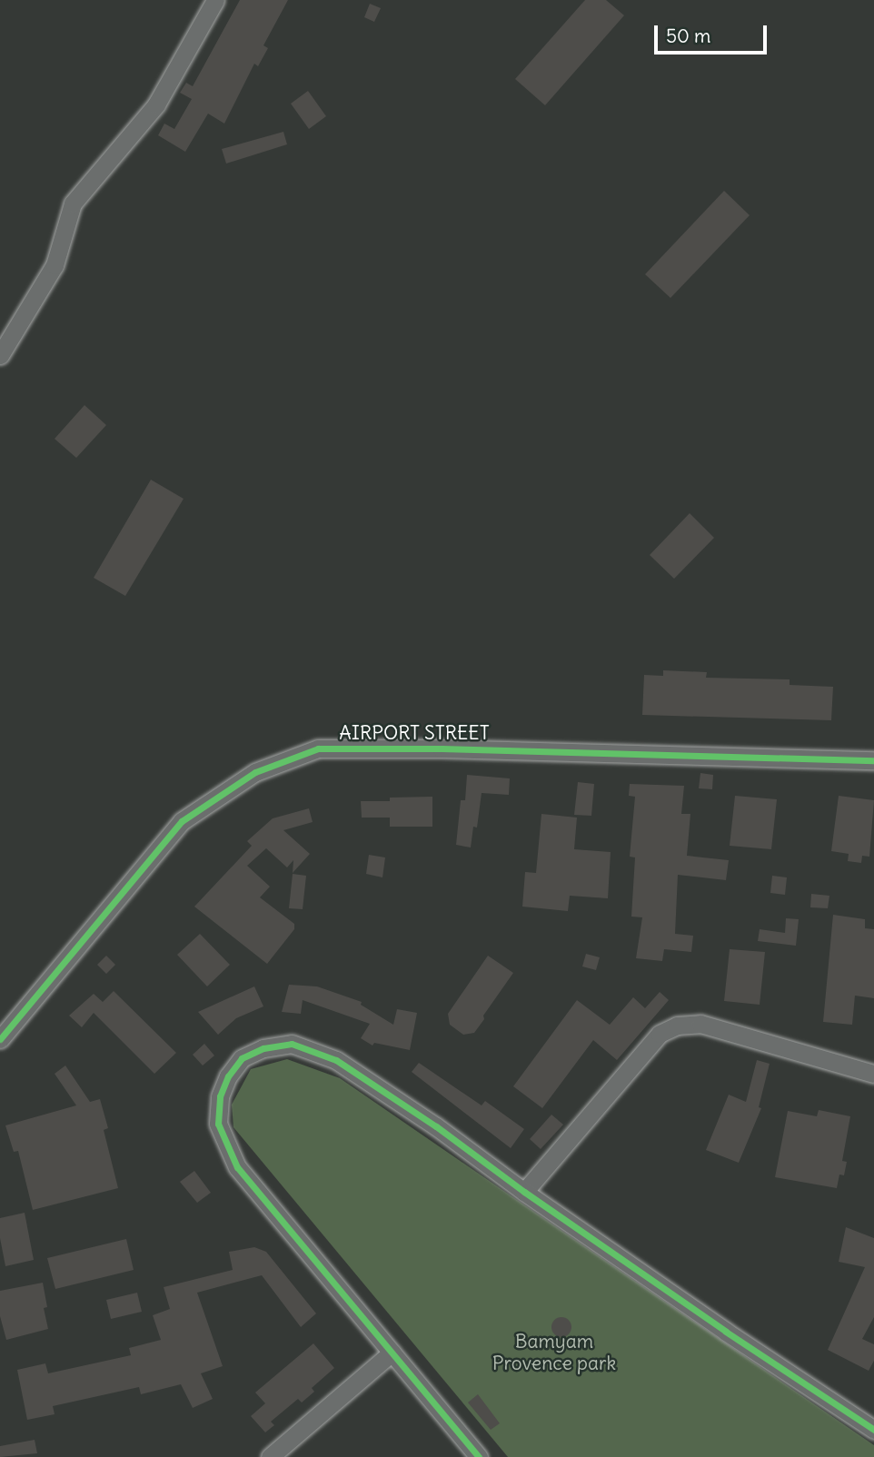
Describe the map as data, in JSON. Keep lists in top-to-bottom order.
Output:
{
  "streets": {
    "street": ["AIRPORT STREET"]
  },
  "parks": ["Bamyam Provence park"],
  "scale_bar": "50 m"
}
